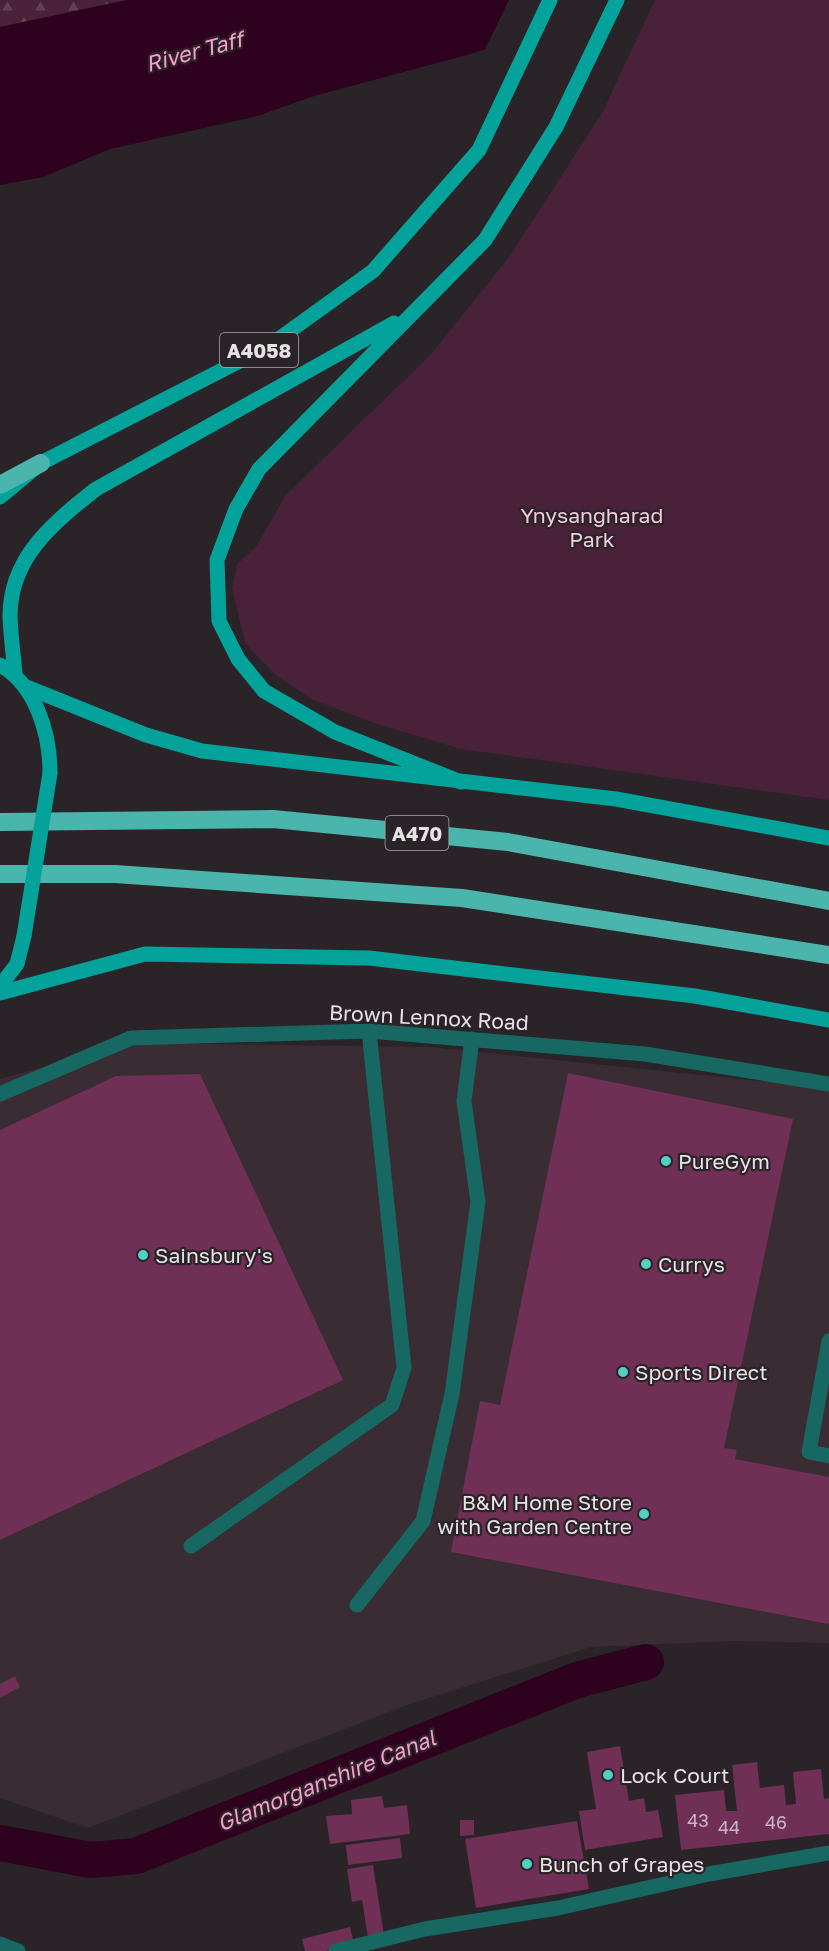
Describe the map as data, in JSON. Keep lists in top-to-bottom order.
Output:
{
  "streets": {
    "highway": ["A470"],
    "main road": ["A4058"],
    "street": ["Brown Lennox Road"]
  },
  "water": ["River Taff", "Glamorganshire Canal"],
  "parks": ["Ynysangharad Park"],
  "places": [
    "PureGym",
    "Sainsbury's",
    "Currys",
    "Sports Direct",
    "B&M Home Store with Garden Centre",
    "Lock Court",
    "Bunch of Grapes"
  ],
  "house_numbers": ["43", "46", "44"]
}
